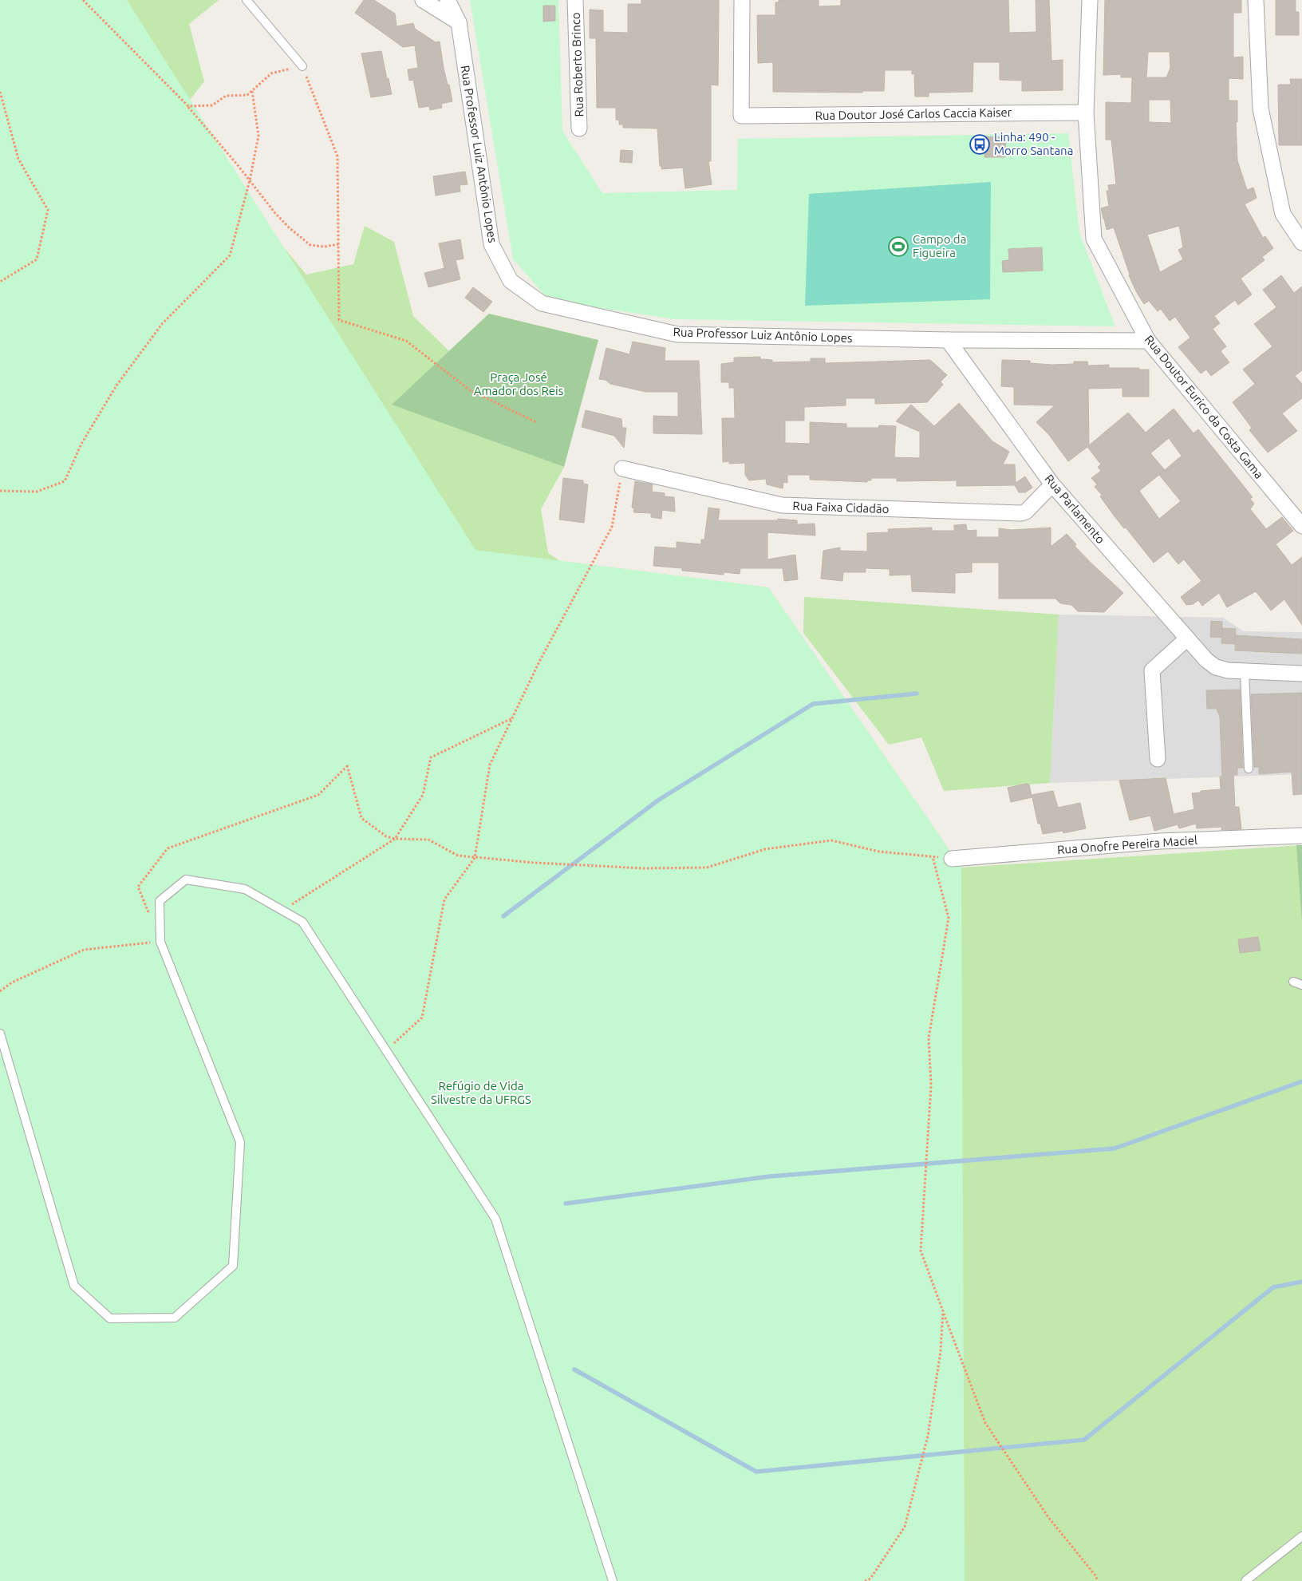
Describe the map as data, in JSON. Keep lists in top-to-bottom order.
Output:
{
  "streets": {
    "street": [
      "Rua Roberto Brinco",
      "Rua Doutor José Carlos Caccia Kaiser",
      "Rua Professor Luiz Antônio Lopes",
      "Rua Doutor Eurico da Costa Gama",
      "Rua Faixa Cidadão",
      "Rua Parlamento",
      "Rua Onofre Pereira Maciel"
    ]
  },
  "crossings": [
    ["Rua Doutor José Carlos Caccia Kaiser", "Rua Doutor Eurico da Costa Gama"],
    ["Rua Professor Luiz Antônio Lopes", "Rua Doutor Eurico da Costa Gama"],
    ["Rua Professor Luiz Antônio Lopes", "Rua Parlamento"],
    ["Rua Faixa Cidadão", "Rua Parlamento"]
  ],
  "parks": ["Praça José Amador dos Reis", "Refúgio de Vida Silvestre da UFRGS"],
  "places": {
    "bus stop": ["Linha: 490 - Morro Santana"],
    "sports": ["Campo da Figueira"]
  }
}
